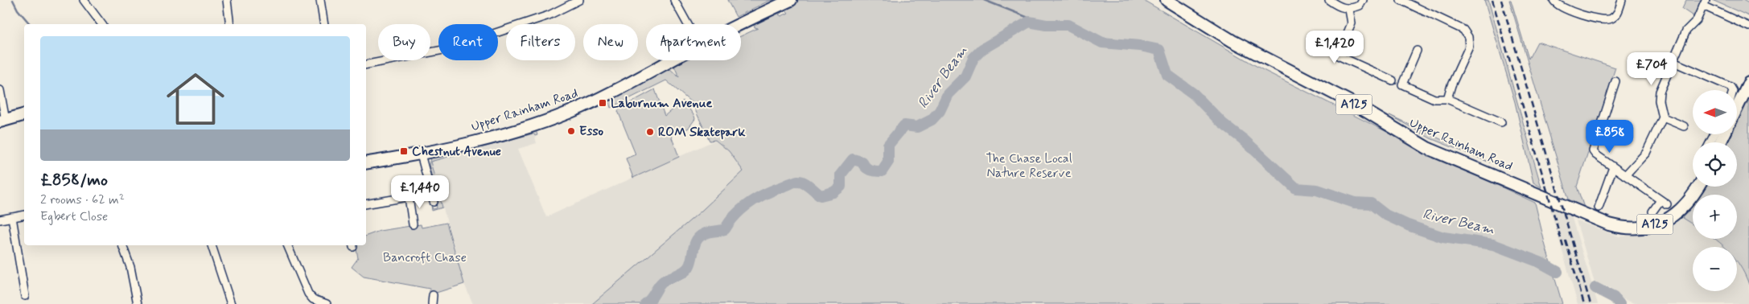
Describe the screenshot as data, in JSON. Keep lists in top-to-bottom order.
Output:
{
  "streets": {
    "main road": ["A125", "Upper Rainham Road"]
  },
  "water": ["River Beam"],
  "parks": ["The Chase Local Nature Reserve", "Bancroft Chase"],
  "places": {
    "transit": ["Laburnum Avenue", "Chestnut Avenue"],
    "other": ["Esso", "ROM Skatepark"]
  },
  "north": "left",
  "page": {
    "chip": [
      "Buy",
      "Rent",
      "Filters",
      "New",
      "Apartment"
    ],
    "list": [
      {
        "name": "£858/mo",
        "note": "2 rooms · 62 m² · Egbert Close"
      }
    ],
    "price": [
      "£1,420",
      "£704",
      "£858",
      "£1,440"
    ],
    "map_buttons": ["+", "−"]
  }
}
